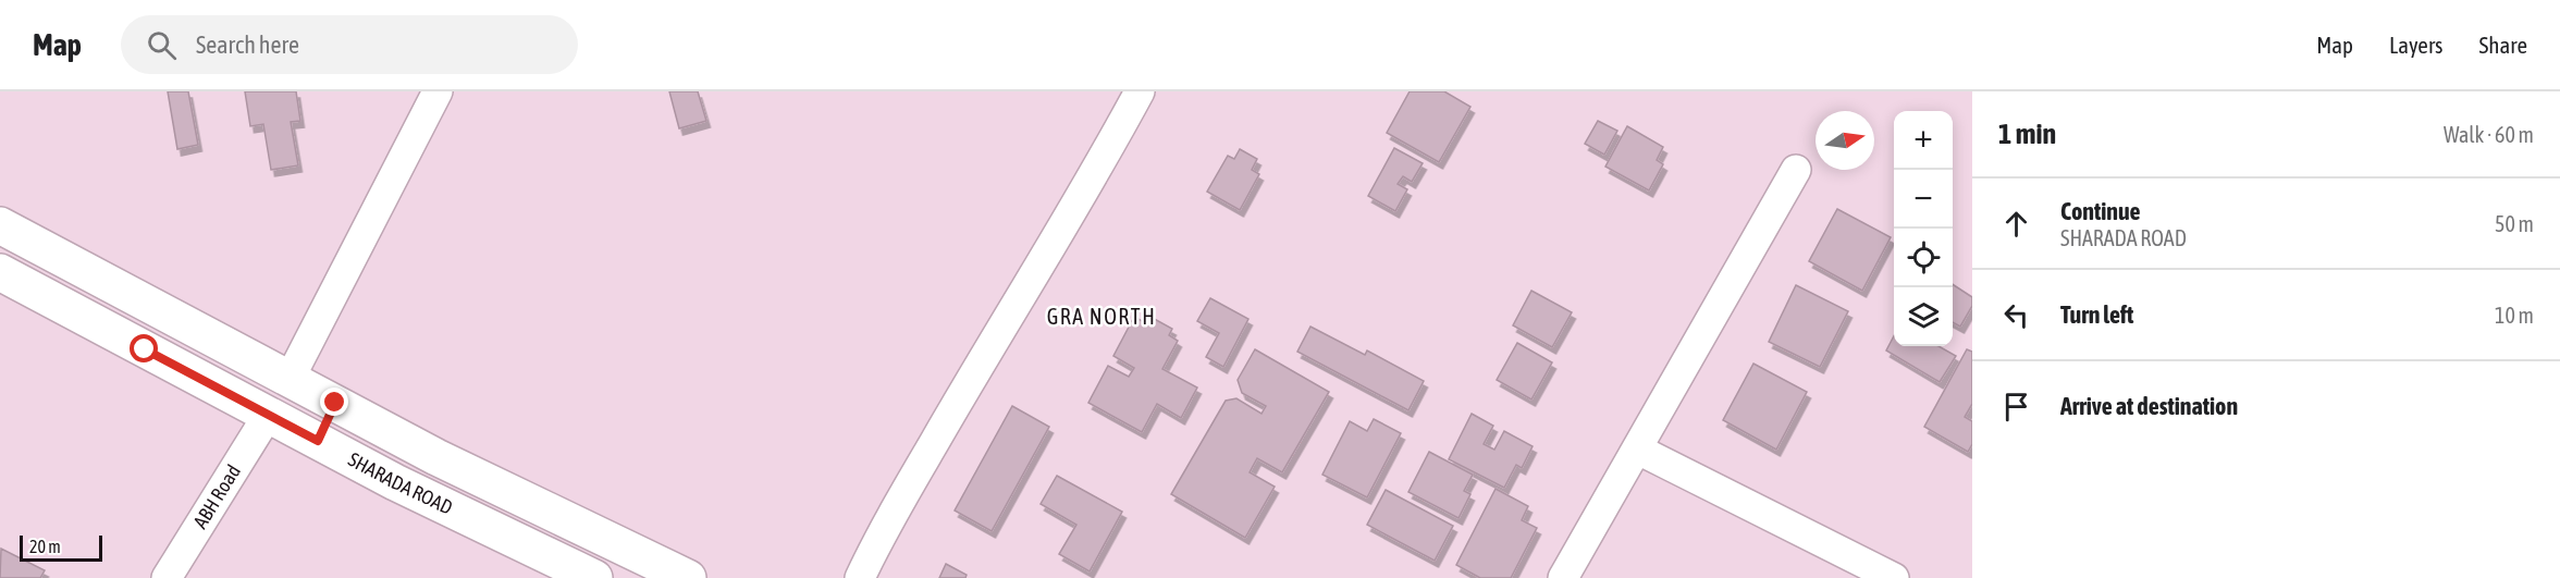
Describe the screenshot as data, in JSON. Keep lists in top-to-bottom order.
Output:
{
  "streets": {
    "main road": ["SHARADA ROAD"],
    "street": ["ABH Road"]
  },
  "crossings": [
    ["SHARADA ROAD", "ABH Road"]
  ],
  "districts": ["GRA NORTH"],
  "scale_bar": "20 m",
  "north": "right",
  "page": {
    "header": "Map",
    "search": "Search here",
    "nav": ["Map", "Layers", "Share"],
    "heading": ["1 min", "Walk · 60 m"],
    "map_buttons": ["+", "−"],
    "list": [
      ["Continue", "SHARADA ROAD", "50 m"],
      ["Turn left", "10 m"],
      "Arrive at destination"
    ],
    "scale": "20 m"
  }
}
